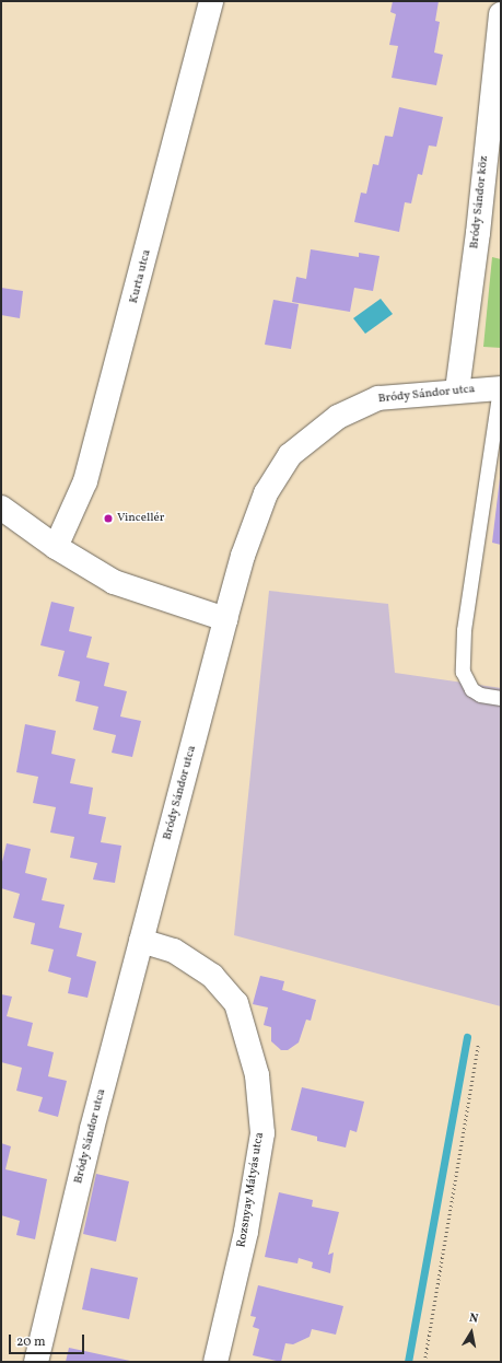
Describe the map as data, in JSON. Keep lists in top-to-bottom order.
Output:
{
  "streets": {
    "street": [
      "Bródy Sándor köz",
      "Kurta utca",
      "Bródy Sándor utca",
      "Rozsnyay Mátyás utca"
    ]
  },
  "crossings": [
    ["Bródy Sándor köz", "Bródy Sándor utca"],
    ["Bródy Sándor utca", "Rozsnyay Mátyás utca"]
  ],
  "places": ["Vincellér"],
  "scale_bar": "20 m",
  "north": "top"
}
